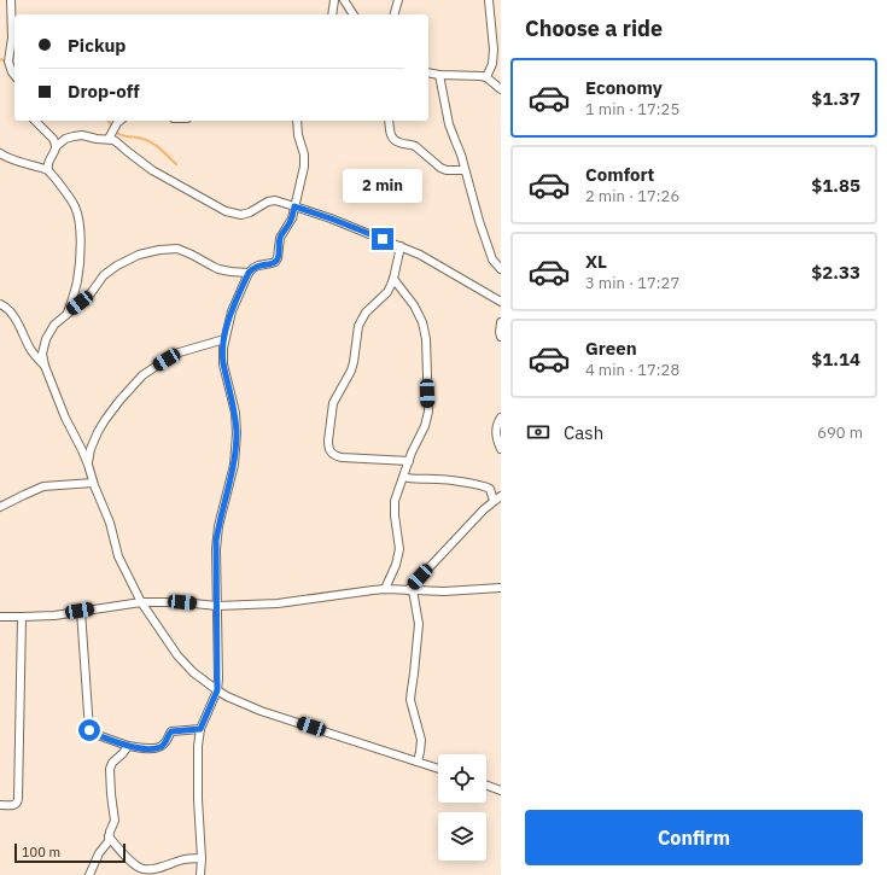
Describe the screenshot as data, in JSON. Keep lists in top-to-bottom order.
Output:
{
  "scale_bar": "100 m",
  "page": {
    "heading": "Choose a ride",
    "banner": ["Pickup", "Drop-off"],
    "list": [
      {
        "name": "Economy",
        "note": "1 min · 17:25",
        "value": "$1.37"
      },
      {
        "name": "Comfort",
        "note": "2 min · 17:26",
        "value": "$1.85"
      },
      {
        "name": "XL",
        "note": "3 min · 17:27",
        "value": "$2.33"
      },
      {
        "name": "Green",
        "note": "4 min · 17:28",
        "value": "$1.14"
      }
    ],
    "bubble": "2 min",
    "pay": ["Cash", "690 m"],
    "buttons": "Confirm",
    "scale": "100 m"
  }
}
